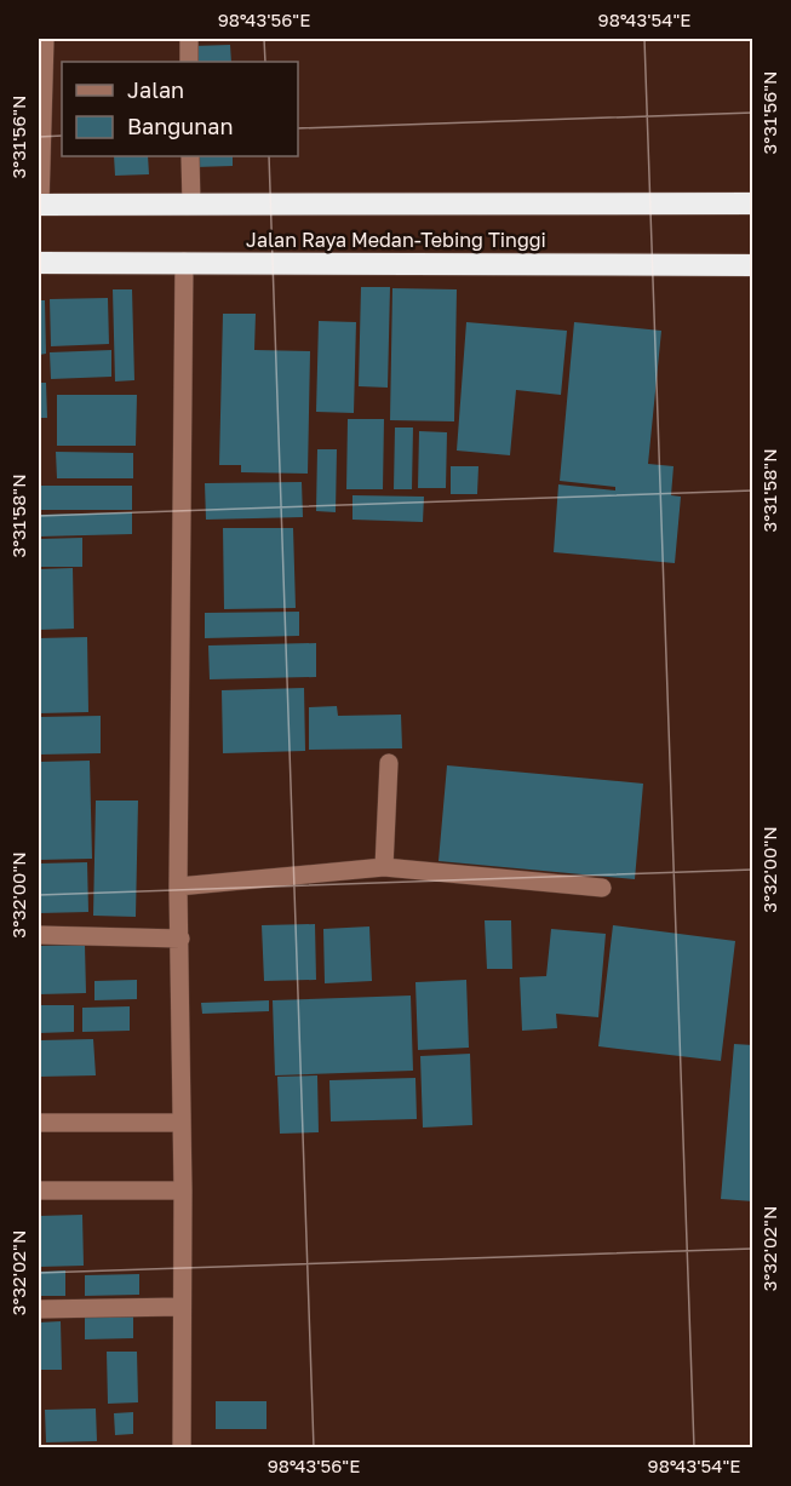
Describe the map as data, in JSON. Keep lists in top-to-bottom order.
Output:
{
  "streets": {
    "highway": ["Jalan Raya Medan-Tebing Tinggi"]
  },
  "legend": ["Jalan", "Bangunan"],
  "coordinates": [
    "98°43'56\"E",
    "98°43'54\"E",
    "3°31'56\"N",
    "3°31'58\"N",
    "3°32'00\"N",
    "3°32'02\"N"
  ]
}
